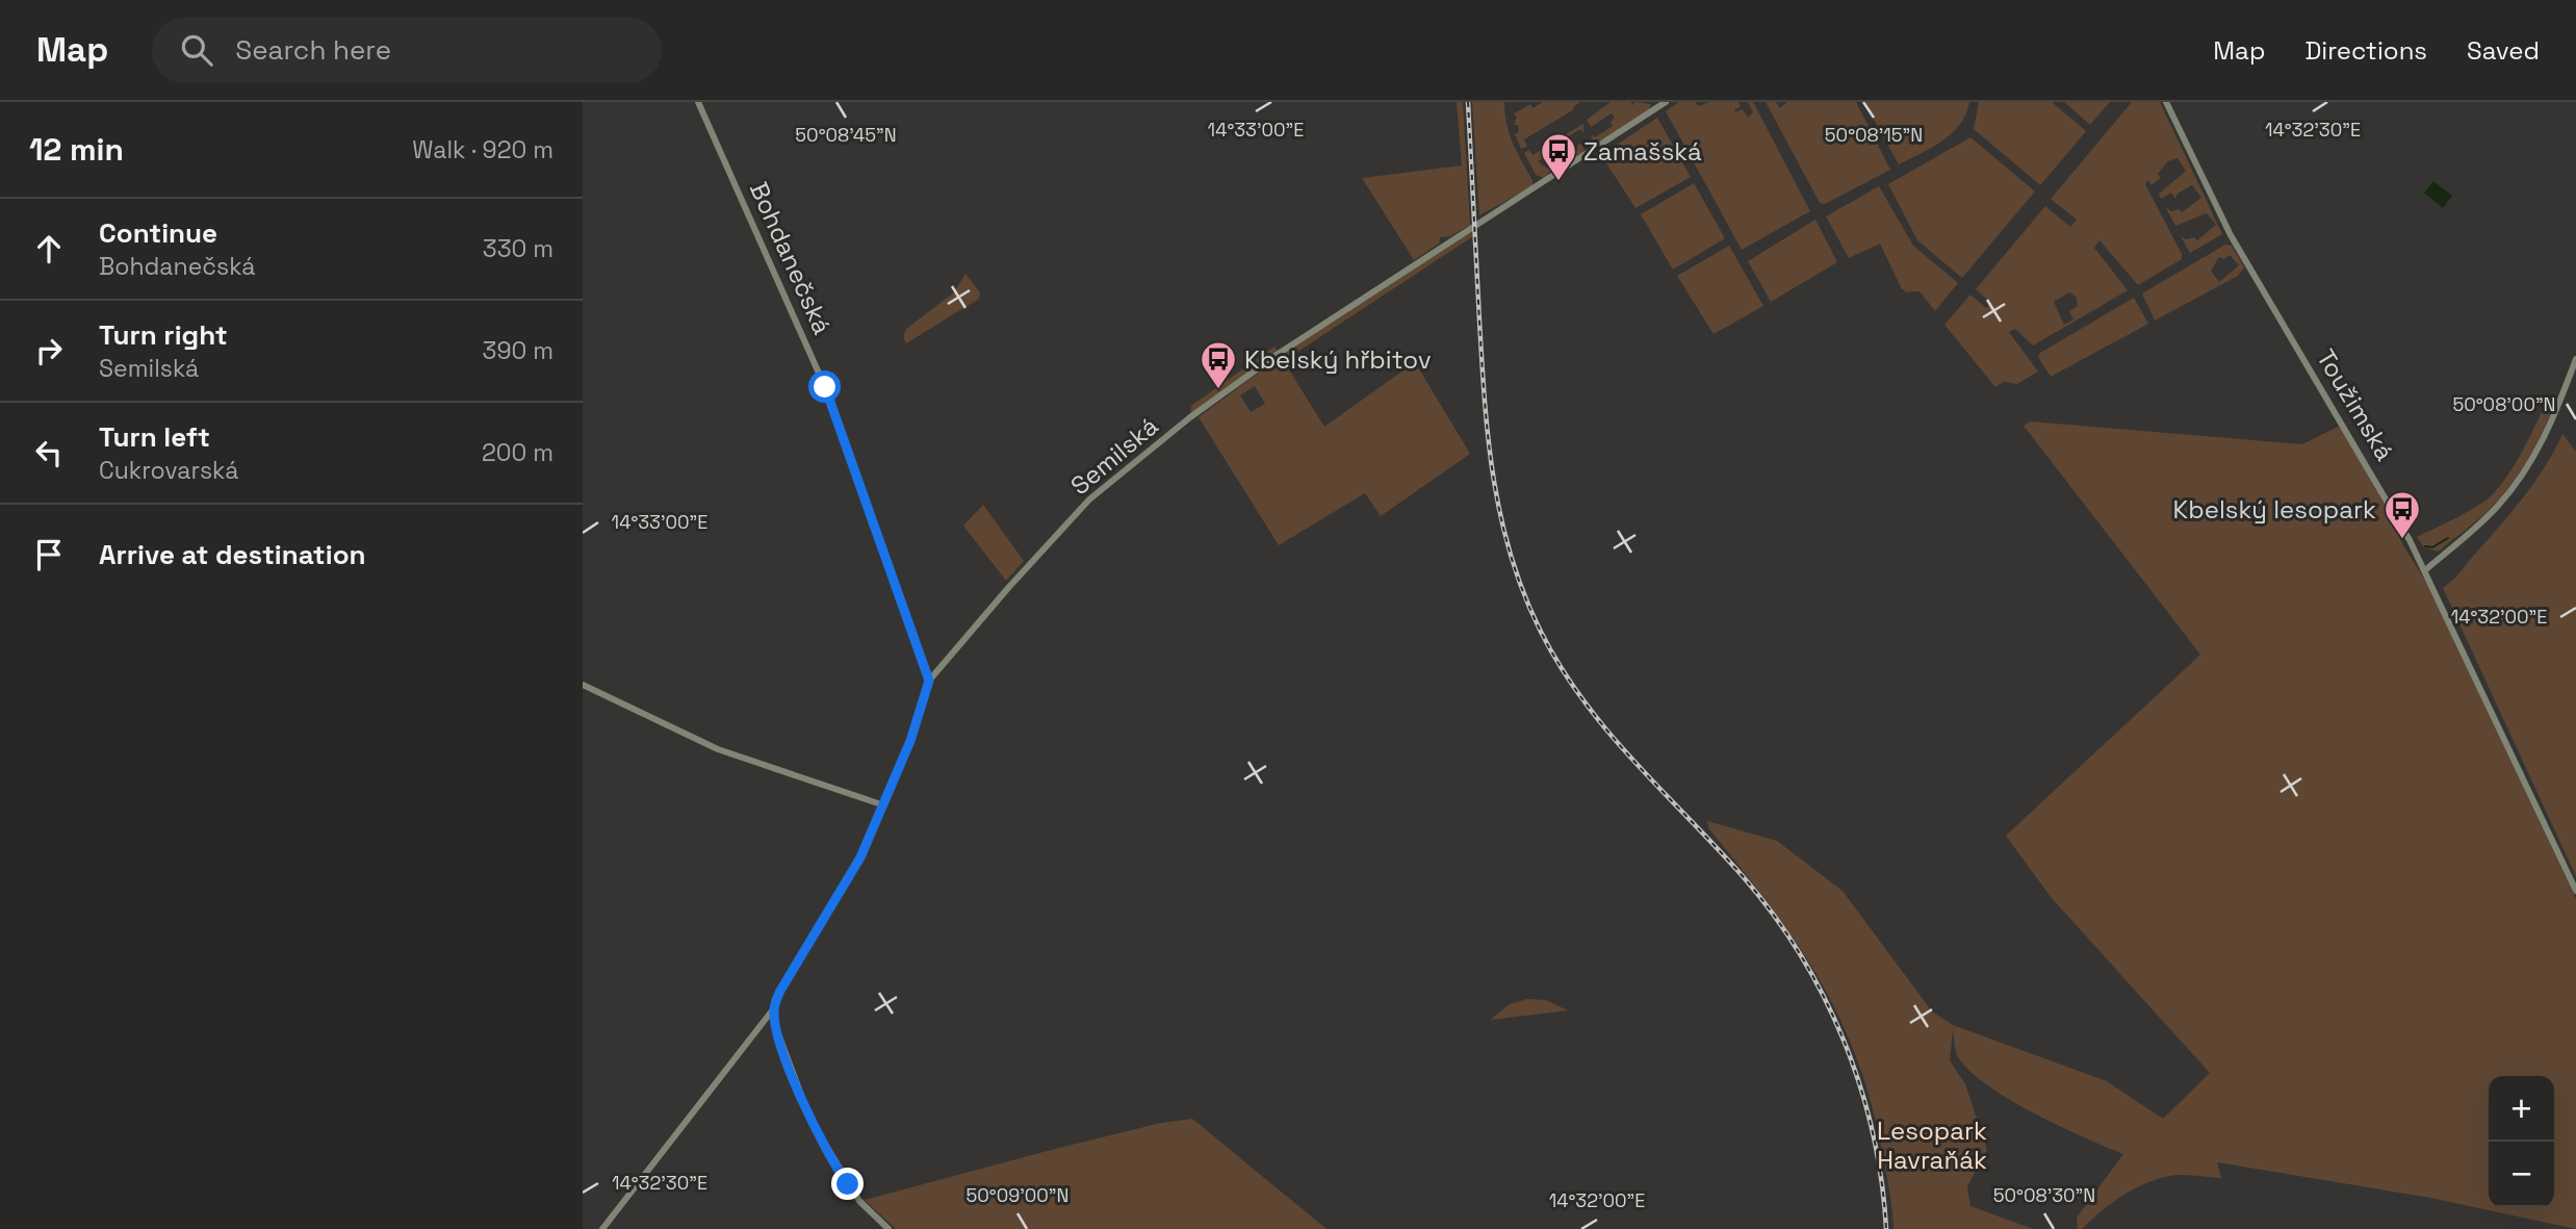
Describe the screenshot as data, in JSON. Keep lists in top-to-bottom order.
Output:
{
  "streets": {
    "street": ["Bohdanečská", "Toužimská", "Semilská"]
  },
  "crossings": [
    ["Bohdanečská", "Semilská"]
  ],
  "parks": ["Lesopark Havraňák"],
  "places": {
    "bus stop": ["Zamašská", "Kbelský hřbitov", "Kbelský lesopark"]
  },
  "page": {
    "header": "Map",
    "search": "Search here",
    "nav": ["Map", "Directions", "Saved"],
    "heading": ["12 min", "Walk · 920 m"],
    "list": [
      ["Continue", "Bohdanečská", "330 m"],
      ["Turn right", "Semilská", "390 m"],
      ["Turn left", "Cukrovarská", "200 m"],
      "Arrive at destination"
    ],
    "map_buttons": ["+", "−"]
  },
  "coordinates": [
    "14°33'00\"E",
    "14°32'30\"E",
    "50°08'15\"N",
    "50°08'45\"N",
    "50°08'00\"N",
    "14°32'00\"E",
    "50°09'00\"N",
    "50°08'30\"N"
  ]
}
